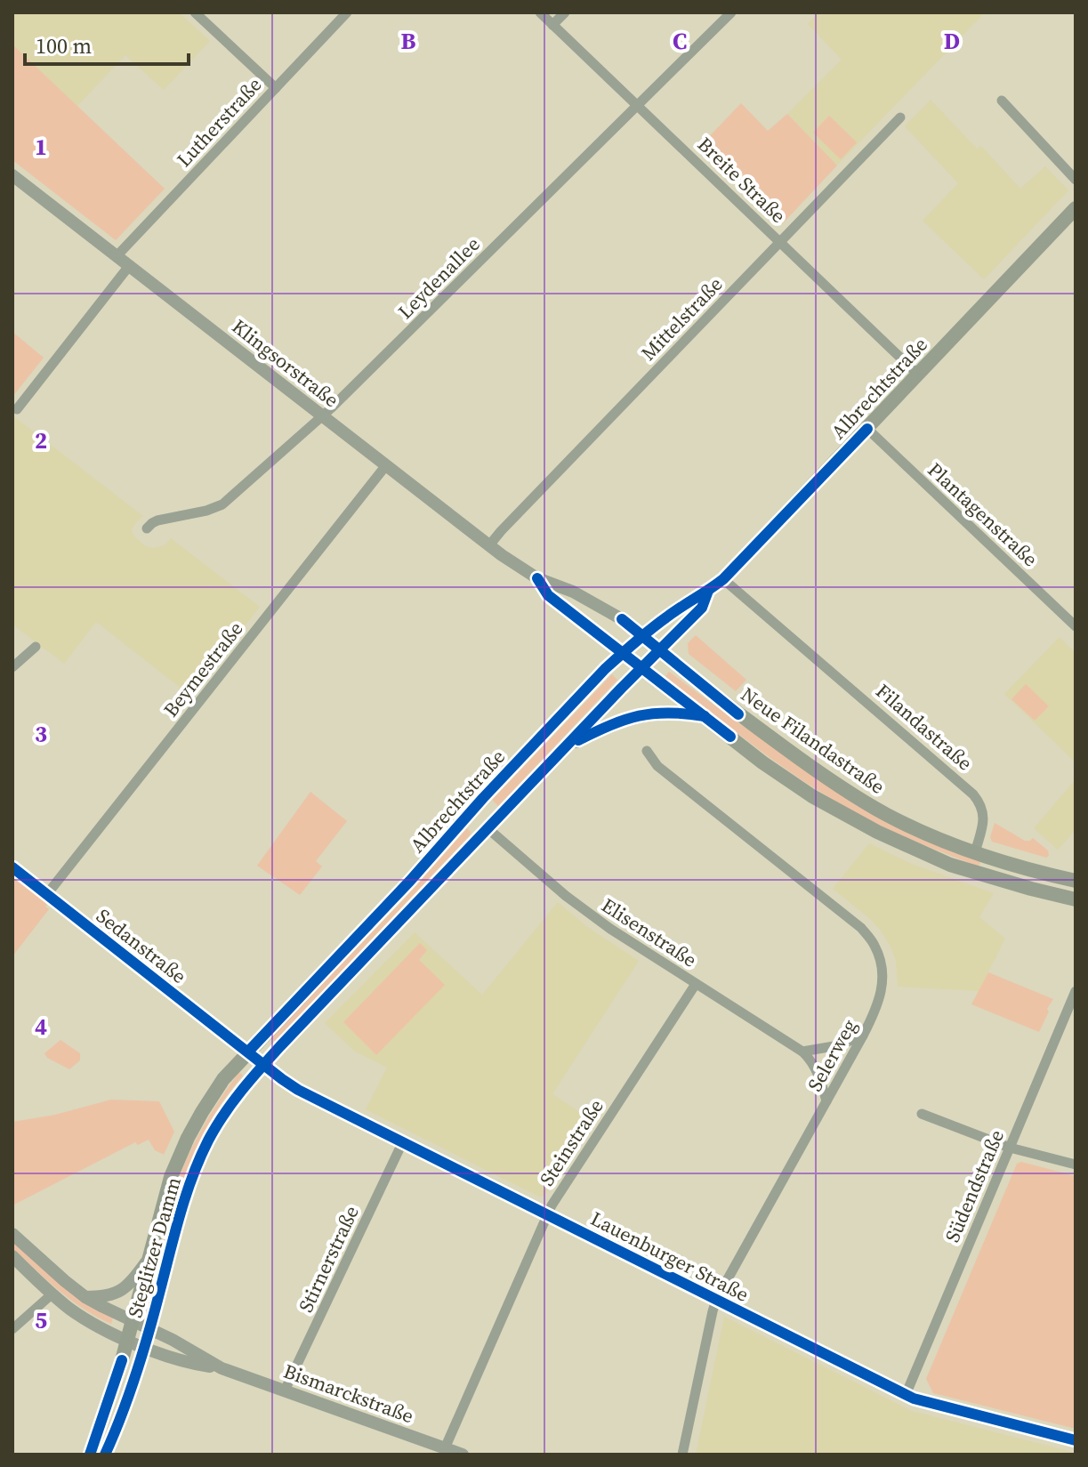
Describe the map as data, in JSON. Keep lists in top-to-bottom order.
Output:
{
  "streets": {
    "main road": ["Albrechtstraße", "Neue Filandastraße", "Steglitzer Damm"],
    "street": [
      "Lutherstraße",
      "Breite Straße",
      "Leydenallee",
      "Mittelstraße",
      "Klingsorstraße",
      "Plantagenstraße",
      "Beymestraße",
      "Filandastraße",
      "Elisenstraße",
      "Sedanstraße",
      "Selerweg",
      "Steinstraße",
      "Südendstraße",
      "Lauenburger Straße",
      "Stirnerstraße",
      "Bismarckstraße"
    ]
  },
  "crossings": [
    ["Lutherstraße", "Klingsorstraße"],
    ["Breite Straße", "Leydenallee"],
    ["Breite Straße", "Mittelstraße"],
    ["Breite Straße", "Albrechtstraße"],
    ["Leydenallee", "Klingsorstraße"],
    ["Mittelstraße", "Klingsorstraße"],
    ["Klingsorstraße", "Albrechtstraße"],
    ["Klingsorstraße", "Beymestraße"],
    ["Klingsorstraße", "Neue Filandastraße"],
    ["Albrechtstraße", "Plantagenstraße"],
    ["Albrechtstraße", "Filandastraße"],
    ["Albrechtstraße", "Neue Filandastraße"],
    ["Albrechtstraße", "Elisenstraße"],
    ["Albrechtstraße", "Sedanstraße"],
    ["Albrechtstraße", "Steglitzer Damm"],
    ["Albrechtstraße", "Lauenburger Straße"],
    ["Beymestraße", "Sedanstraße"],
    ["Filandastraße", "Neue Filandastraße"],
    ["Elisenstraße", "Selerweg"],
    ["Elisenstraße", "Steinstraße"],
    ["Sedanstraße", "Steglitzer Damm"],
    ["Sedanstraße", "Lauenburger Straße"],
    ["Selerweg", "Lauenburger Straße"],
    ["Steinstraße", "Lauenburger Straße"],
    ["Steinstraße", "Bismarckstraße"],
    ["Südendstraße", "Lauenburger Straße"],
    ["Steglitzer Damm", "Lauenburger Straße"],
    ["Steglitzer Damm", "Bismarckstraße"],
    ["Lauenburger Straße", "Stirnerstraße"],
    ["Stirnerstraße", "Bismarckstraße"]
  ],
  "scale_bar": "100 m",
  "grid": {
    "columns": ["B", "C", "D"],
    "rows": [
      "1",
      "2",
      "3",
      "4",
      "5"
    ]
  }
}
